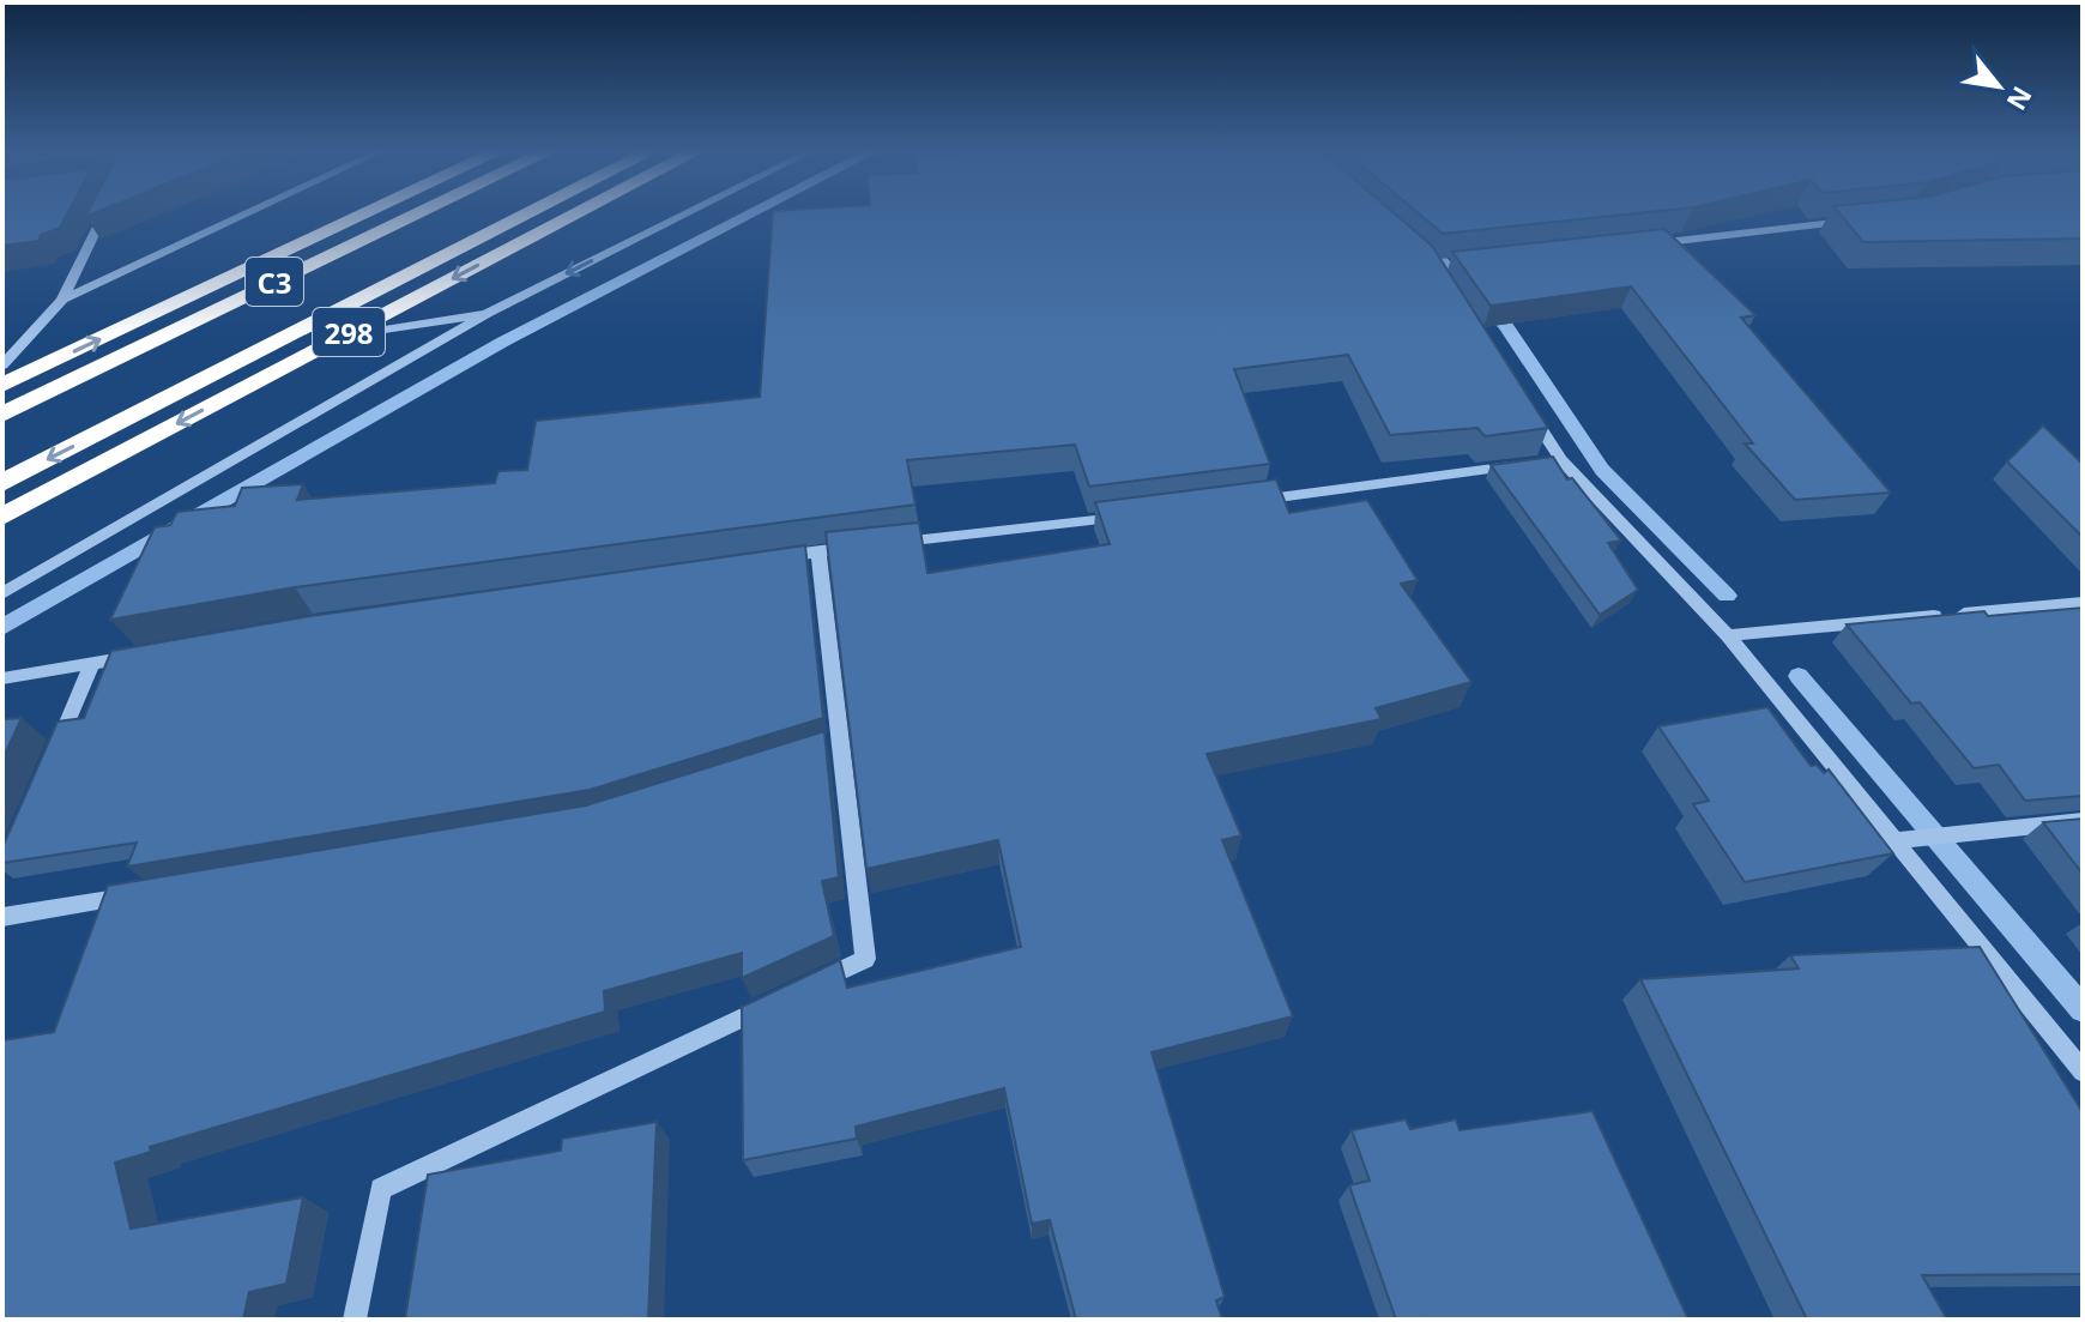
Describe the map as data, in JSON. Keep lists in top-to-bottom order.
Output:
{
  "streets": {
    "highway": ["C3", "298"]
  },
  "north": "bottom right"
}
